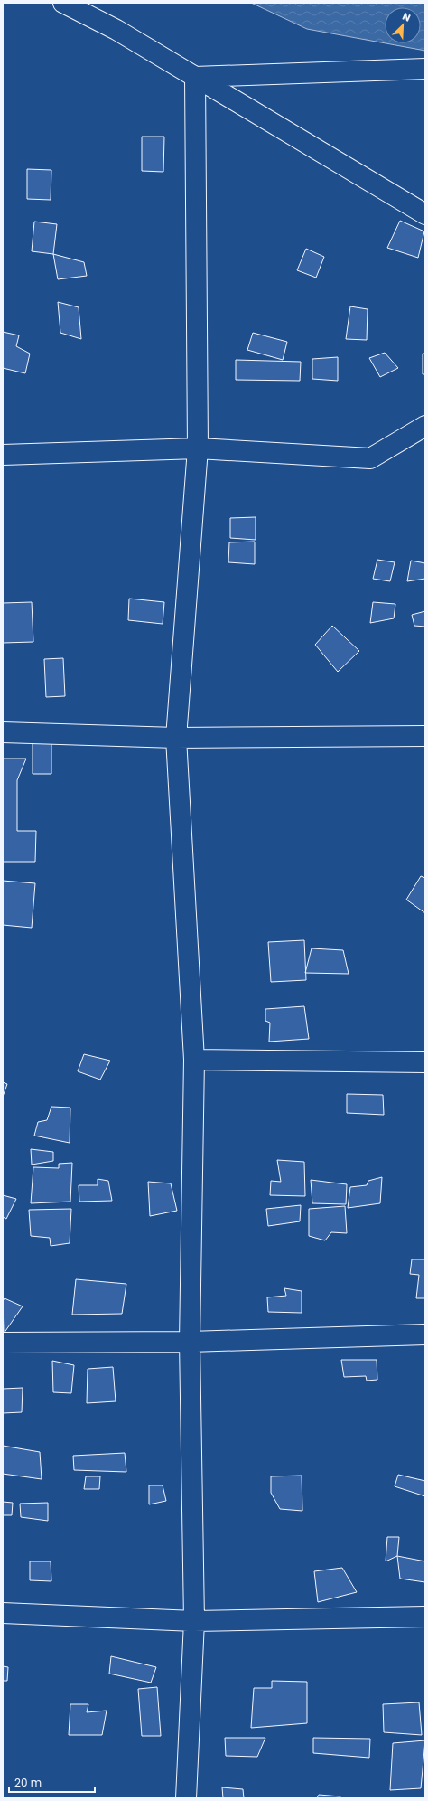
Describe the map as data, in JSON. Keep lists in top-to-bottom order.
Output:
{
  "scale_bar": "20 m",
  "north": "top right"
}
